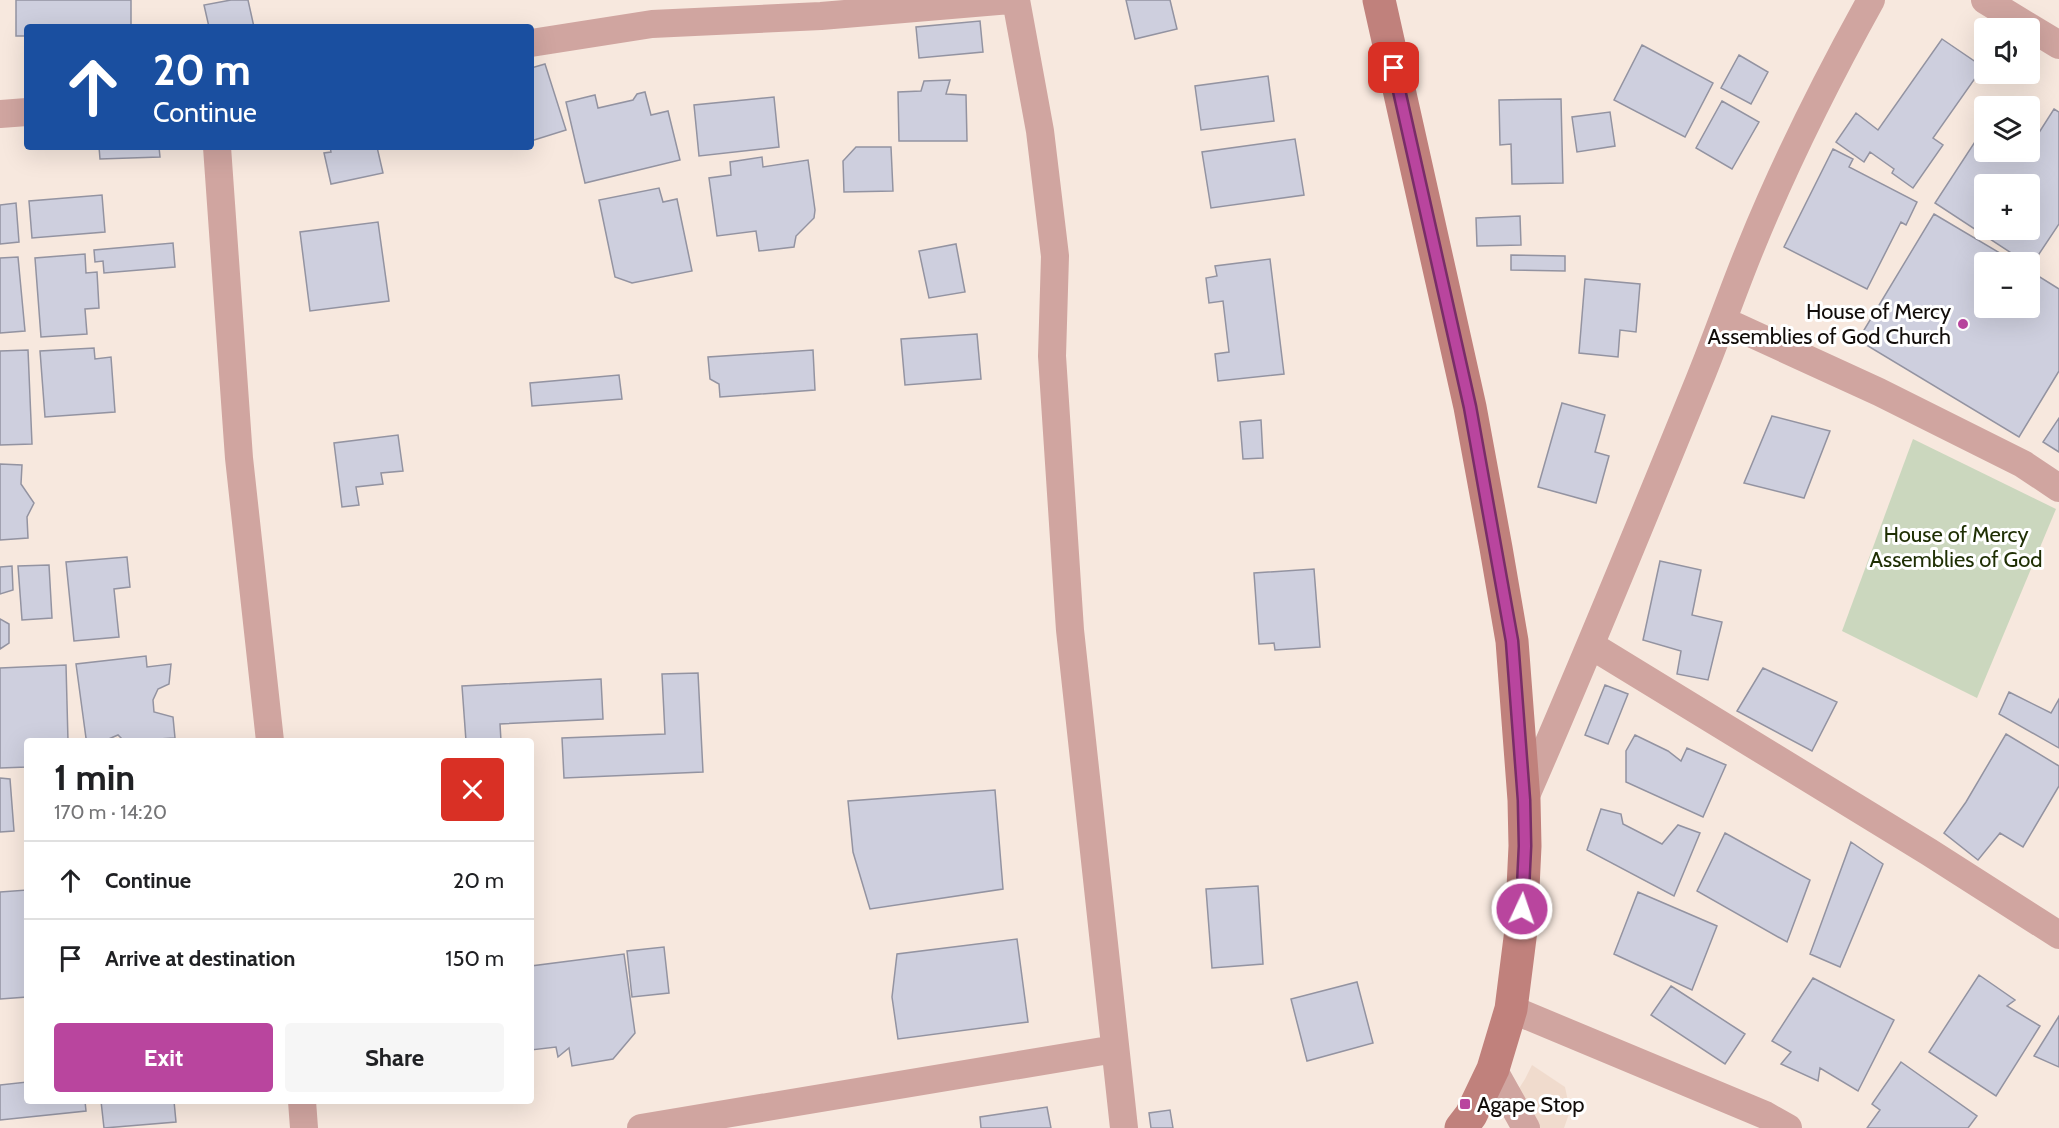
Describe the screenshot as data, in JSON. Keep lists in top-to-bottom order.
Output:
{
  "parks": ["House of Mercy Assemblies of God"],
  "places": {
    "other": ["House of Mercy Assemblies of God Church"],
    "transit": ["Agape Stop"]
  },
  "page": {
    "map_buttons": ["+", "−"],
    "turn": ["20 m", "Continue"],
    "heading": ["1 min", "170 m · 14:20"],
    "list": [
      {
        "name": "Continue",
        "value": "20 m"
      },
      {
        "name": "Arrive at destination",
        "value": "150 m"
      }
    ],
    "buttons": ["Exit", "Share"]
  }
}
